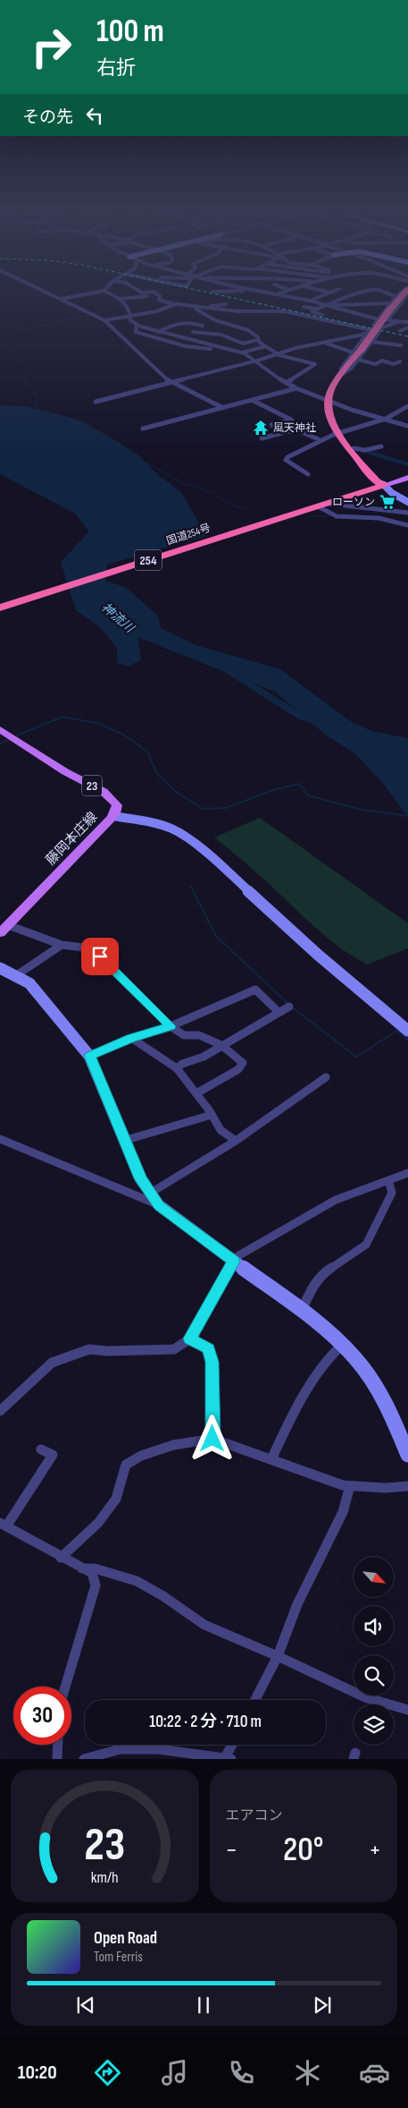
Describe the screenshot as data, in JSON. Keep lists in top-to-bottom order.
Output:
{
  "streets": {
    "highway": ["国道254号", "254"],
    "main road": ["23", "藤岡本庄線"]
  },
  "water": ["神流川"],
  "places": {
    "temple": ["風天神社"],
    "supermarket": ["ローソン"]
  },
  "north": "bottom right",
  "page": {
    "turn": ["100 m", "右折"],
    "then": "その先",
    "limit": "30",
    "trip": "10:22 · 2 分 · 710 m",
    "tile": "エアコン",
    "heat": ["−", "20°", "+"],
    "song": ["Open Road", "Tom Ferris"],
    "tabs": "10:20",
    "gauge": ["23", "km/h"]
  }
}
